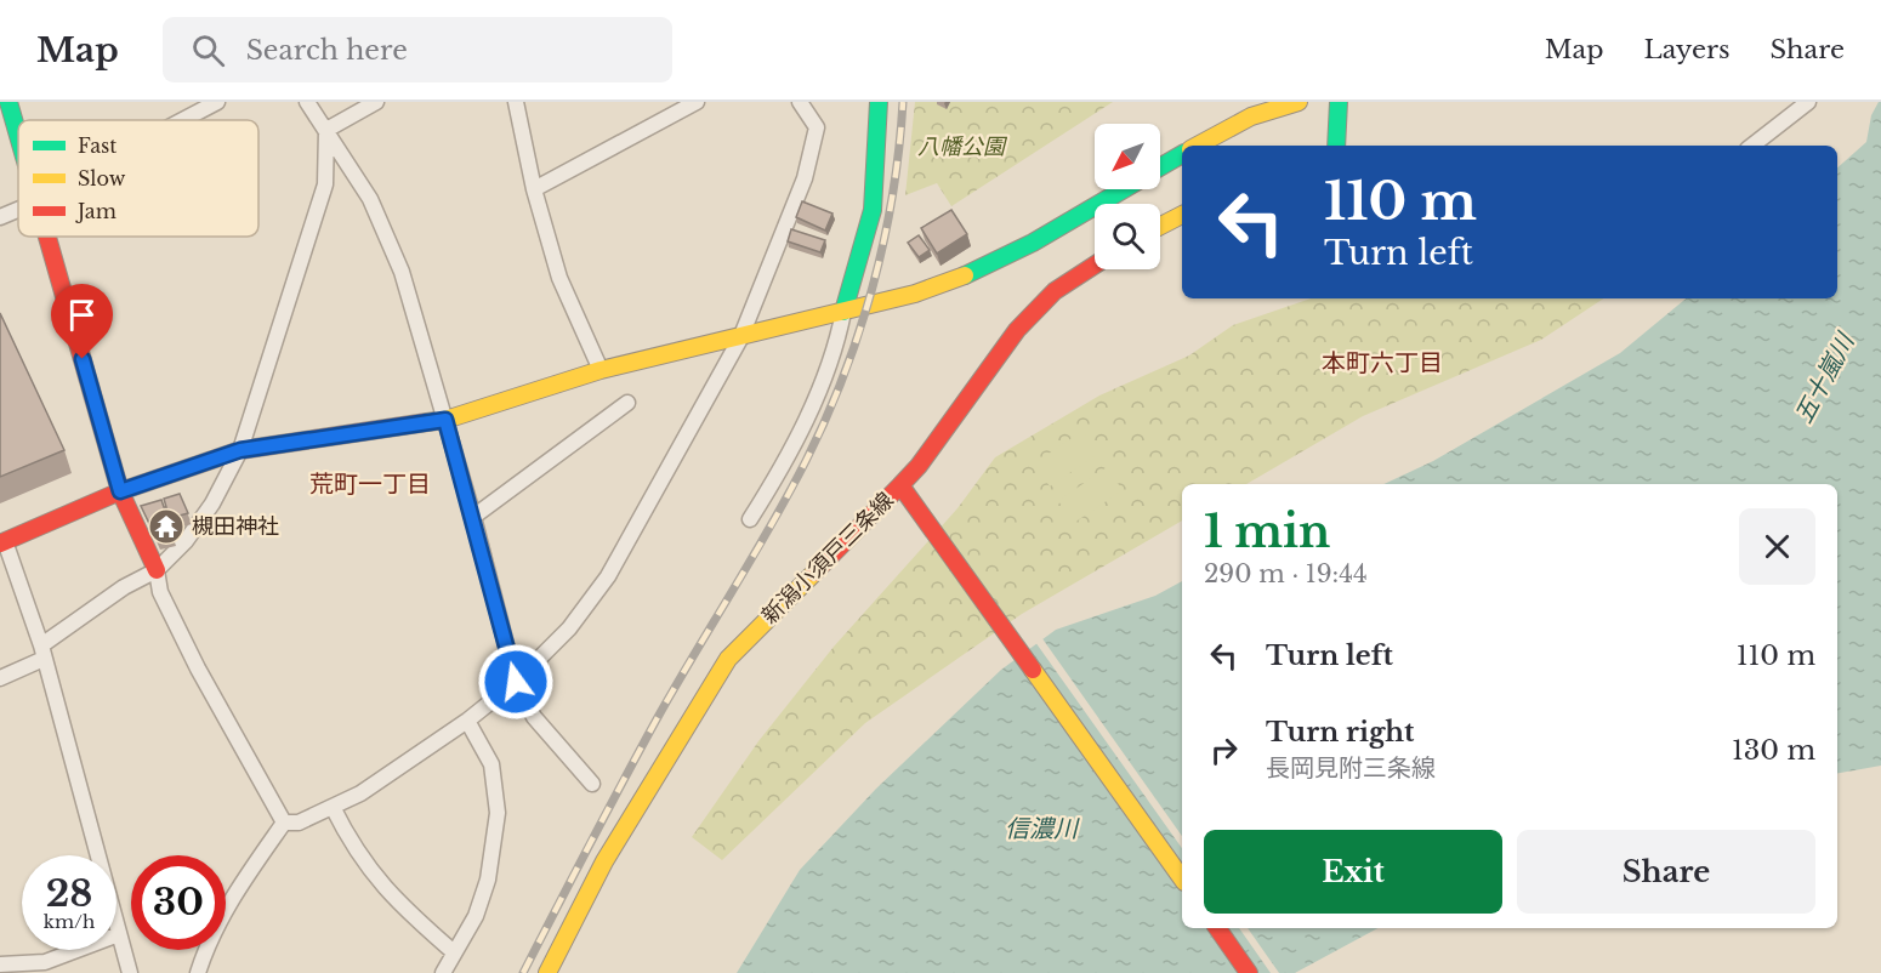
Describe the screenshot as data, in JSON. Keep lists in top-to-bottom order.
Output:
{
  "streets": {
    "street": ["新潟小須戸三条線"]
  },
  "districts": ["本町六丁目", "荒町一丁目"],
  "water": ["五十嵐川", "信濃川"],
  "parks": ["八幡公園"],
  "places": {
    "temple": ["槻田神社"]
  },
  "legend": ["Fast", "Slow", "Jam"],
  "north": "bottom left",
  "page": {
    "header": "Map",
    "search": "Search here",
    "nav": ["Map", "Layers", "Share"],
    "turn": ["110 m", "Turn left"],
    "heading": ["1 min", "290 m · 19:44"],
    "list": [
      {
        "name": "Turn left",
        "value": "110 m"
      },
      {
        "name": "Turn right",
        "note": "長岡見附三条線",
        "value": "130 m"
      }
    ],
    "buttons": ["Exit", "Share"],
    "speed": "28 km/h",
    "limit": "30"
  }
}
